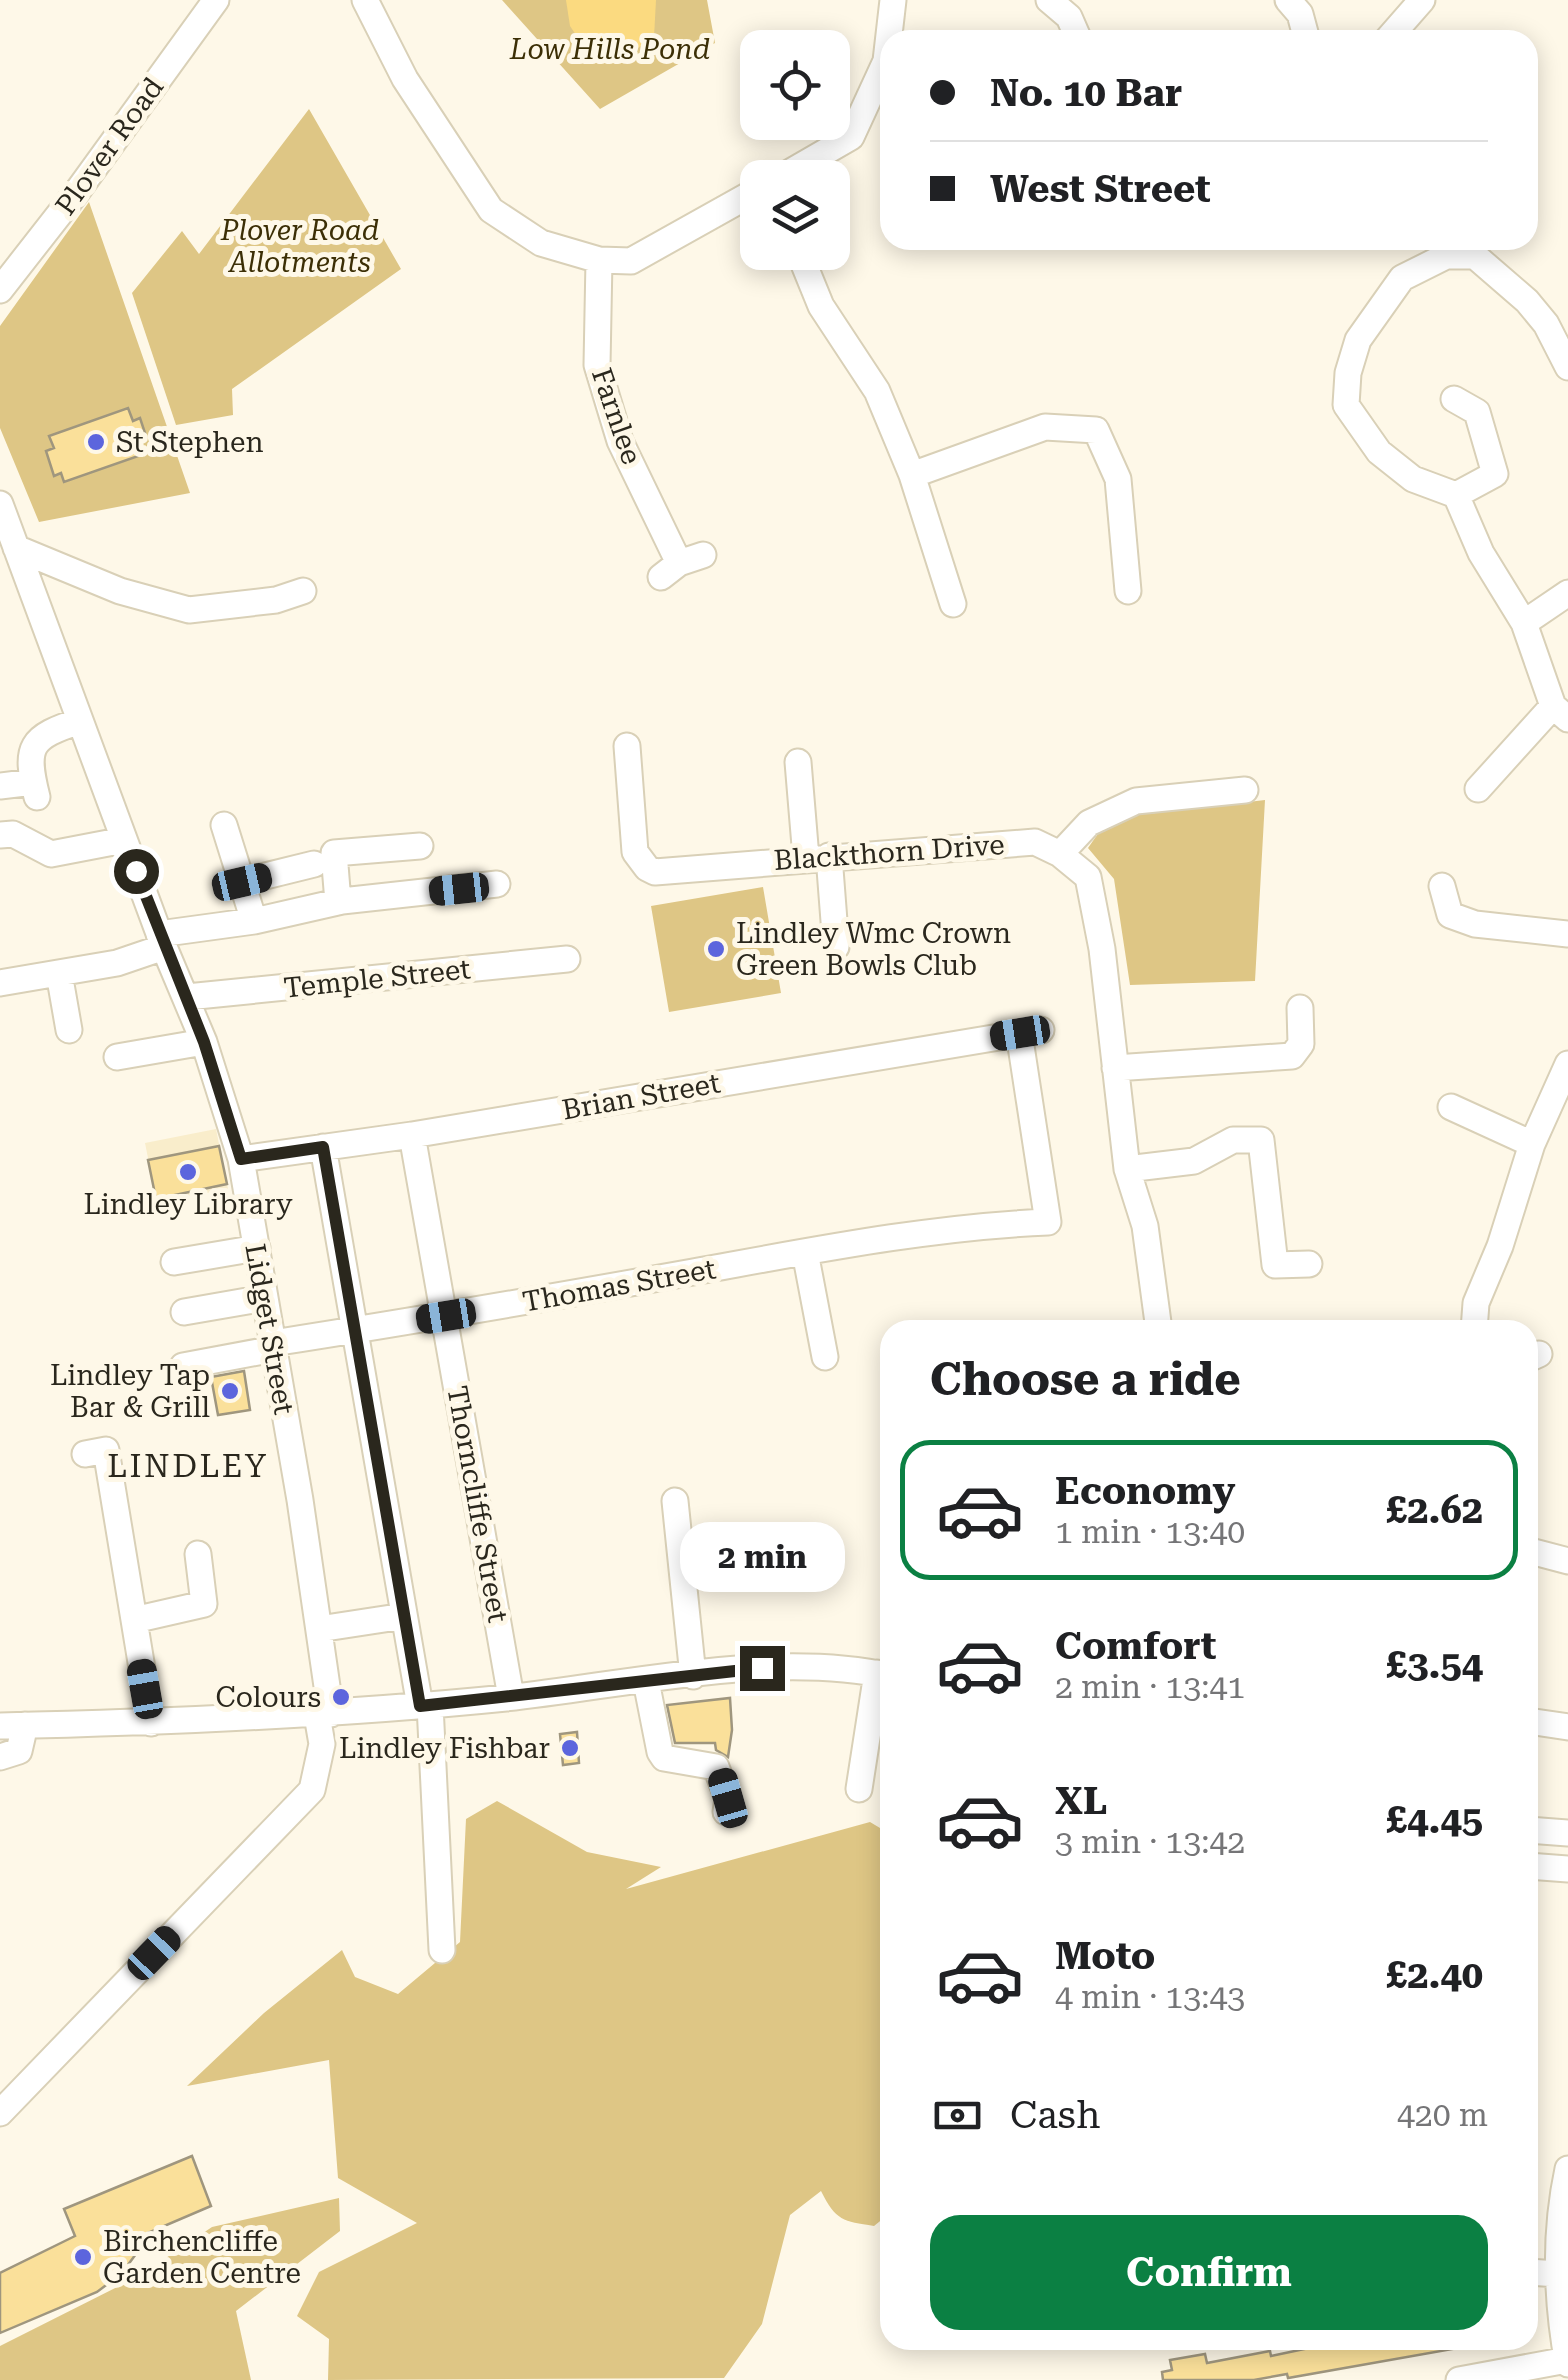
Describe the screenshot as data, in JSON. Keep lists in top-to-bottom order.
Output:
{
  "streets": {
    "street": [
      "Plover Road",
      "Farnlee",
      "Blackthorn Drive",
      "Temple Street",
      "Brian Street",
      "Thomas Street",
      "Lidget Street",
      "Thorncliffe Street"
    ]
  },
  "crossings": [
    ["Temple Street", "Lidget Street"],
    ["Brian Street", "Thomas Street"],
    ["Brian Street", "Lidget Street"],
    ["Brian Street", "Thorncliffe Street"],
    ["Thomas Street", "Lidget Street"],
    ["Thomas Street", "Thorncliffe Street"]
  ],
  "districts": ["LINDLEY"],
  "parks": ["Low Hills Pond", "Plover Road Allotments"],
  "places": [
    "St Stephen",
    "Lindley Wmc Crown Green Bowls Club",
    "Lindley Library",
    "Lindley Tap Bar & Grill",
    "Colours",
    "Lindley Fishbar",
    "Birchencliffe Garden Centre"
  ],
  "page": {
    "banner": ["No. 10 Bar", "West Street"],
    "heading": "Choose a ride",
    "list": [
      {
        "name": "Economy",
        "note": "1 min · 13:40",
        "value": "£2.62"
      },
      {
        "name": "Comfort",
        "note": "2 min · 13:41",
        "value": "£3.54"
      },
      {
        "name": "XL",
        "note": "3 min · 13:42",
        "value": "£4.45"
      },
      {
        "name": "Moto",
        "note": "4 min · 13:43",
        "value": "£2.40"
      }
    ],
    "bubble": "2 min",
    "pay": ["Cash", "420 m"],
    "buttons": "Confirm"
  }
}
